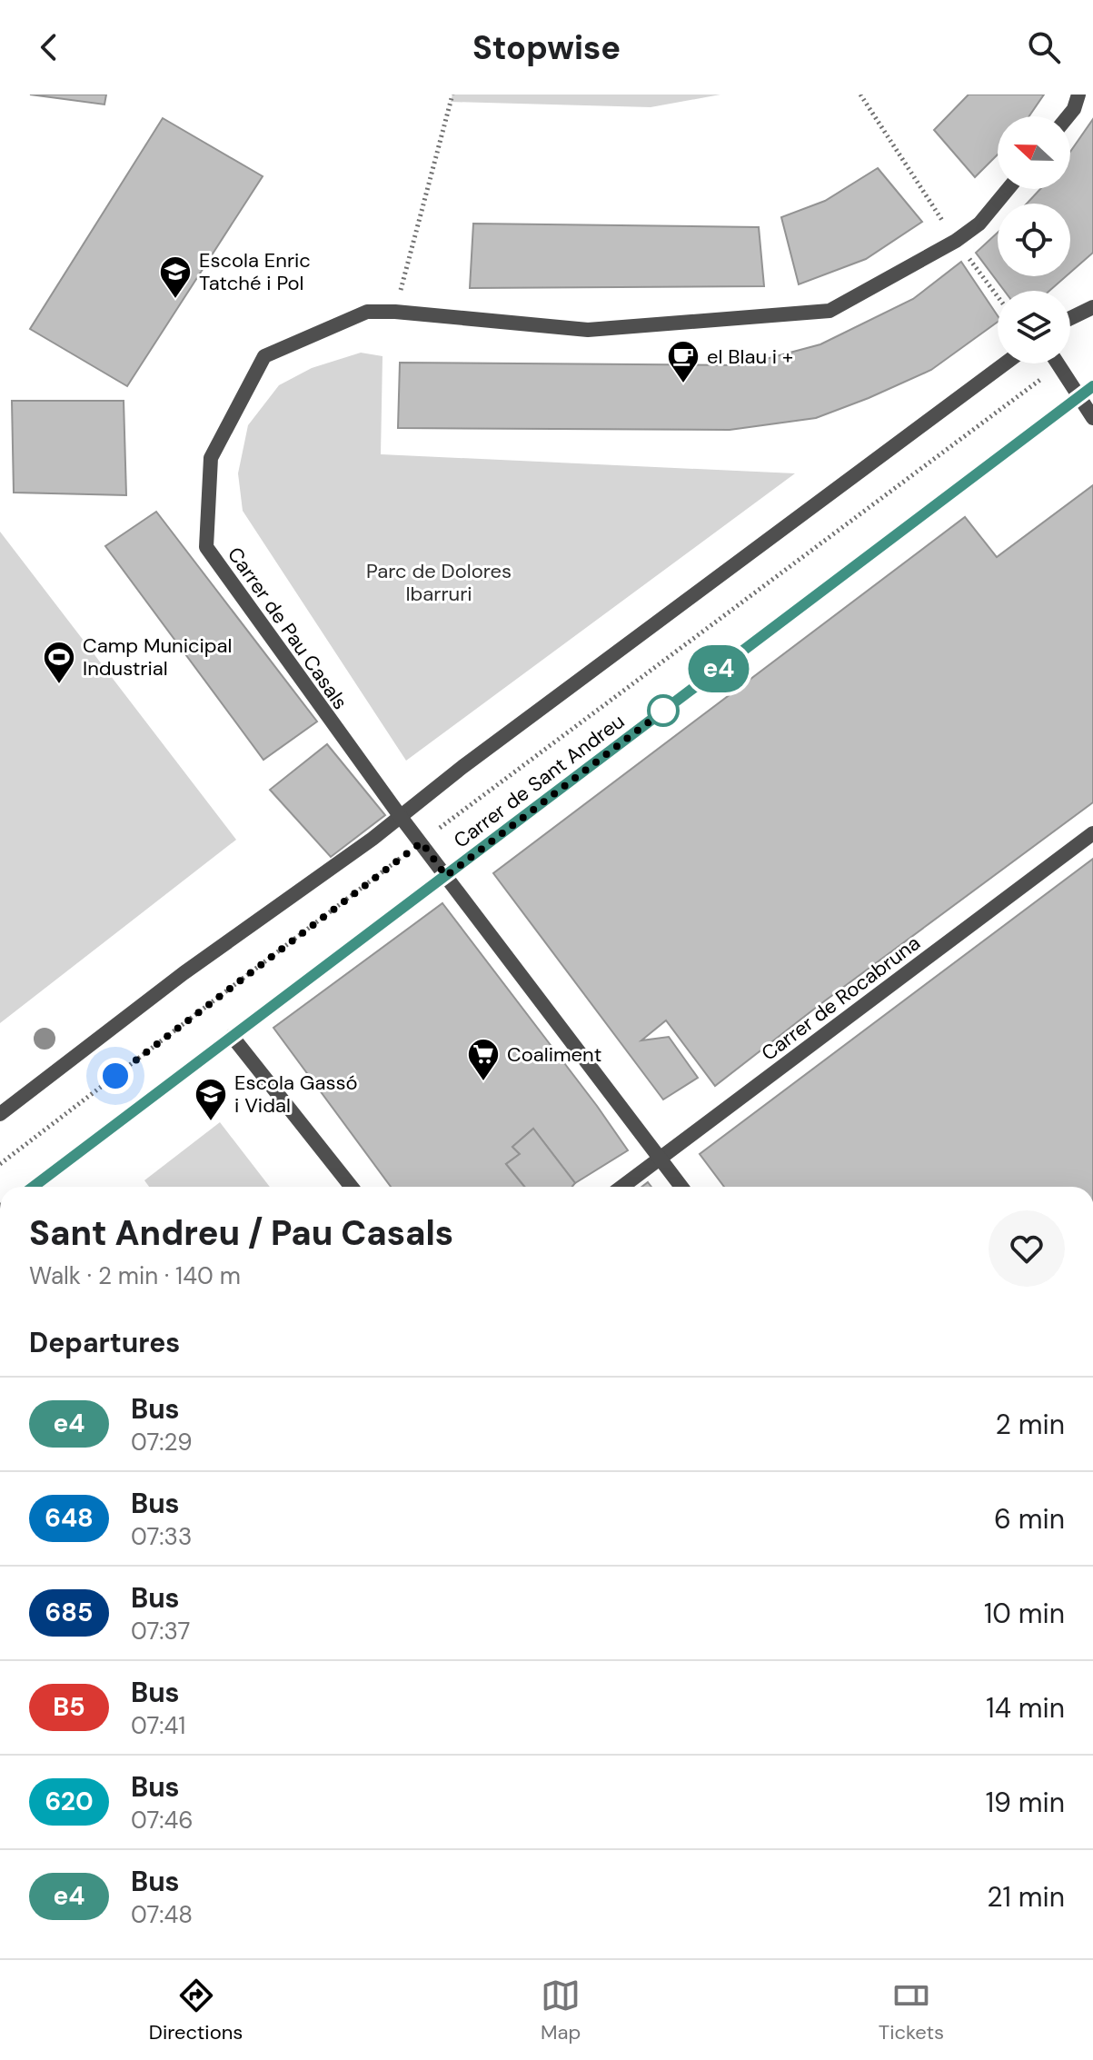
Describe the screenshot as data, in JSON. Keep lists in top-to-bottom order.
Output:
{
  "streets": {
    "street": ["Carrer de Pau Casals", "Carrer de Sant Andreu", "Carrer de Rocabruna"]
  },
  "crossings": [
    ["Carrer de Pau Casals", "Carrer de Sant Andreu"],
    ["Carrer de Pau Casals", "Carrer de Rocabruna"]
  ],
  "parks": ["Parc de Dolores Ibarruri"],
  "places": {
    "school or university": ["Escola Enric Tatché i Pol", "Escola Gassó i Vidal"],
    "cafe": ["el Blau i +"],
    "sports": ["Camp Municipal Industrial"],
    "supermarket": ["Coaliment"]
  },
  "lines": ["bus line e4"],
  "north": "left",
  "page": {
    "header": "Stopwise",
    "on_map": "e4",
    "heading": [
      ["Sant Andreu / Pau Casals", "Walk · 2 min · 140 m"],
      "Departures"
    ],
    "list": [
      {
        "mark": "e4",
        "name": "Bus",
        "note": "07:29",
        "value": "2 min"
      },
      {
        "mark": "648",
        "name": "Bus",
        "note": "07:33",
        "value": "6 min"
      },
      {
        "mark": "685",
        "name": "Bus",
        "note": "07:37",
        "value": "10 min"
      },
      {
        "mark": "B5",
        "name": "Bus",
        "note": "07:41",
        "value": "14 min"
      },
      {
        "mark": "620",
        "name": "Bus",
        "note": "07:46",
        "value": "19 min"
      },
      {
        "mark": "e4",
        "name": "Bus",
        "note": "07:48",
        "value": "21 min"
      }
    ],
    "tabs": ["Directions", "Map", "Tickets"]
  }
}
